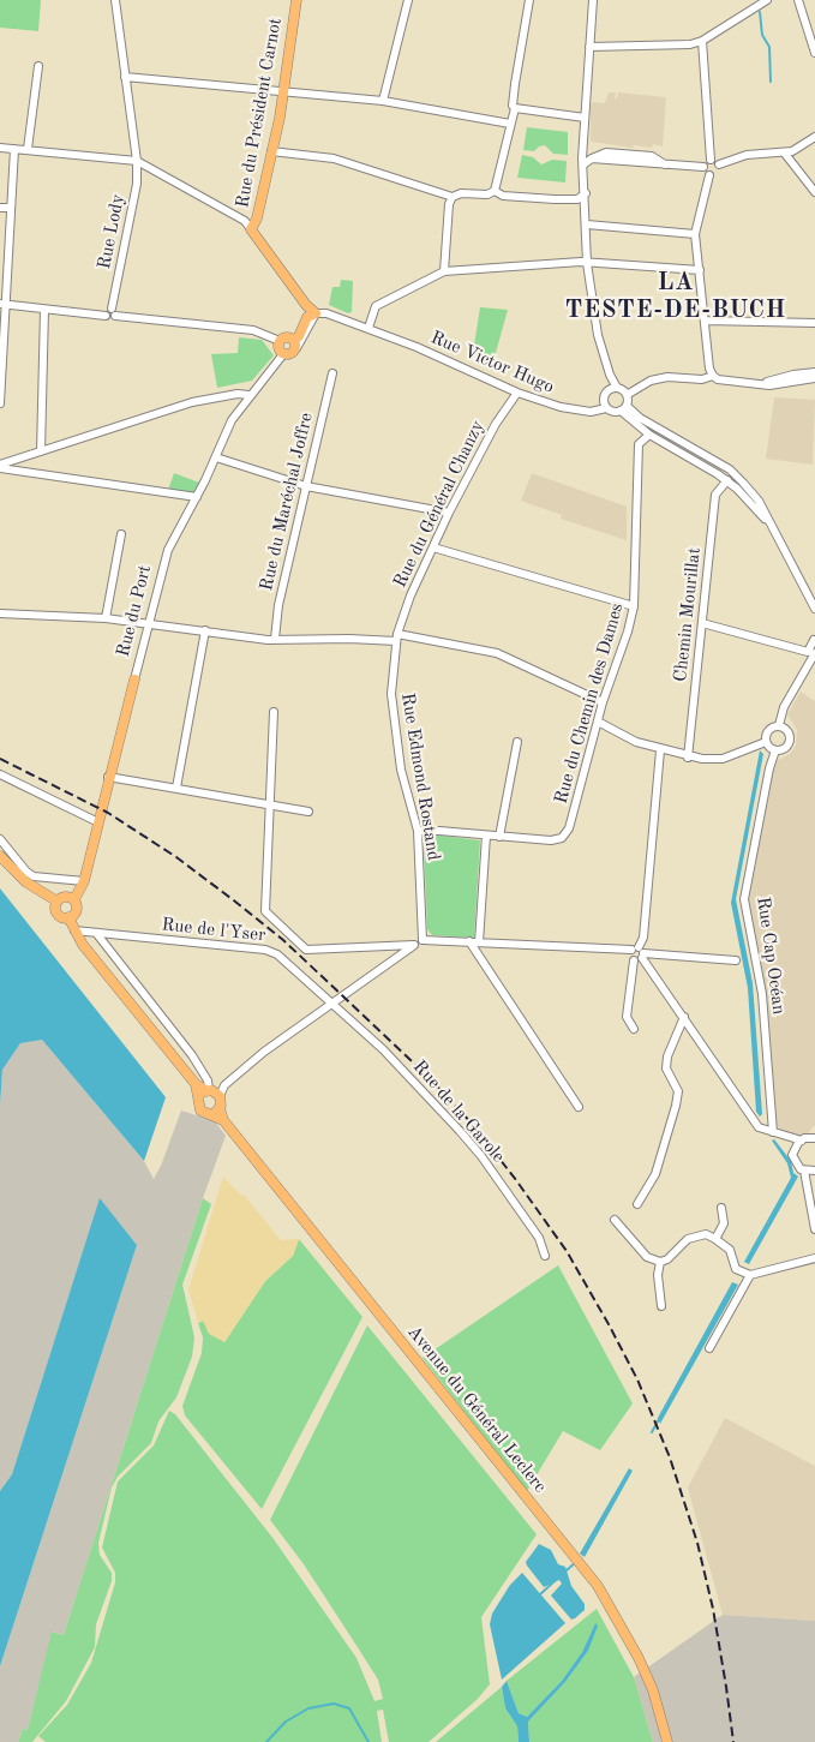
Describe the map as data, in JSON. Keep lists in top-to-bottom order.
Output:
{
  "streets": {
    "main road": ["Rue du Président Carnot", "Rue du Port", "Avenue du Général Leclerc"],
    "street": [
      "Rue Lody",
      "Rue Victor Hugo",
      "Rue du Maréchal Joffre",
      "Rue du Général Chanzy",
      "Chemin Mourillat",
      "Rue du Chemin des Dames",
      "Rue Edmond Rostand",
      "Rue de l'Yser",
      "Rue Cap Océan",
      "Rue de la Garole"
    ]
  },
  "crossings": [
    ["Rue Victor Hugo", "Rue du Général Chanzy"],
    ["Rue du Général Chanzy", "Rue Edmond Rostand"],
    ["Rue du Chemin des Dames", "Rue Edmond Rostand"],
    ["Rue de l'Yser", "Rue de la Garole"]
  ],
  "districts": ["LA TESTE-DE-BUCH"]
}
